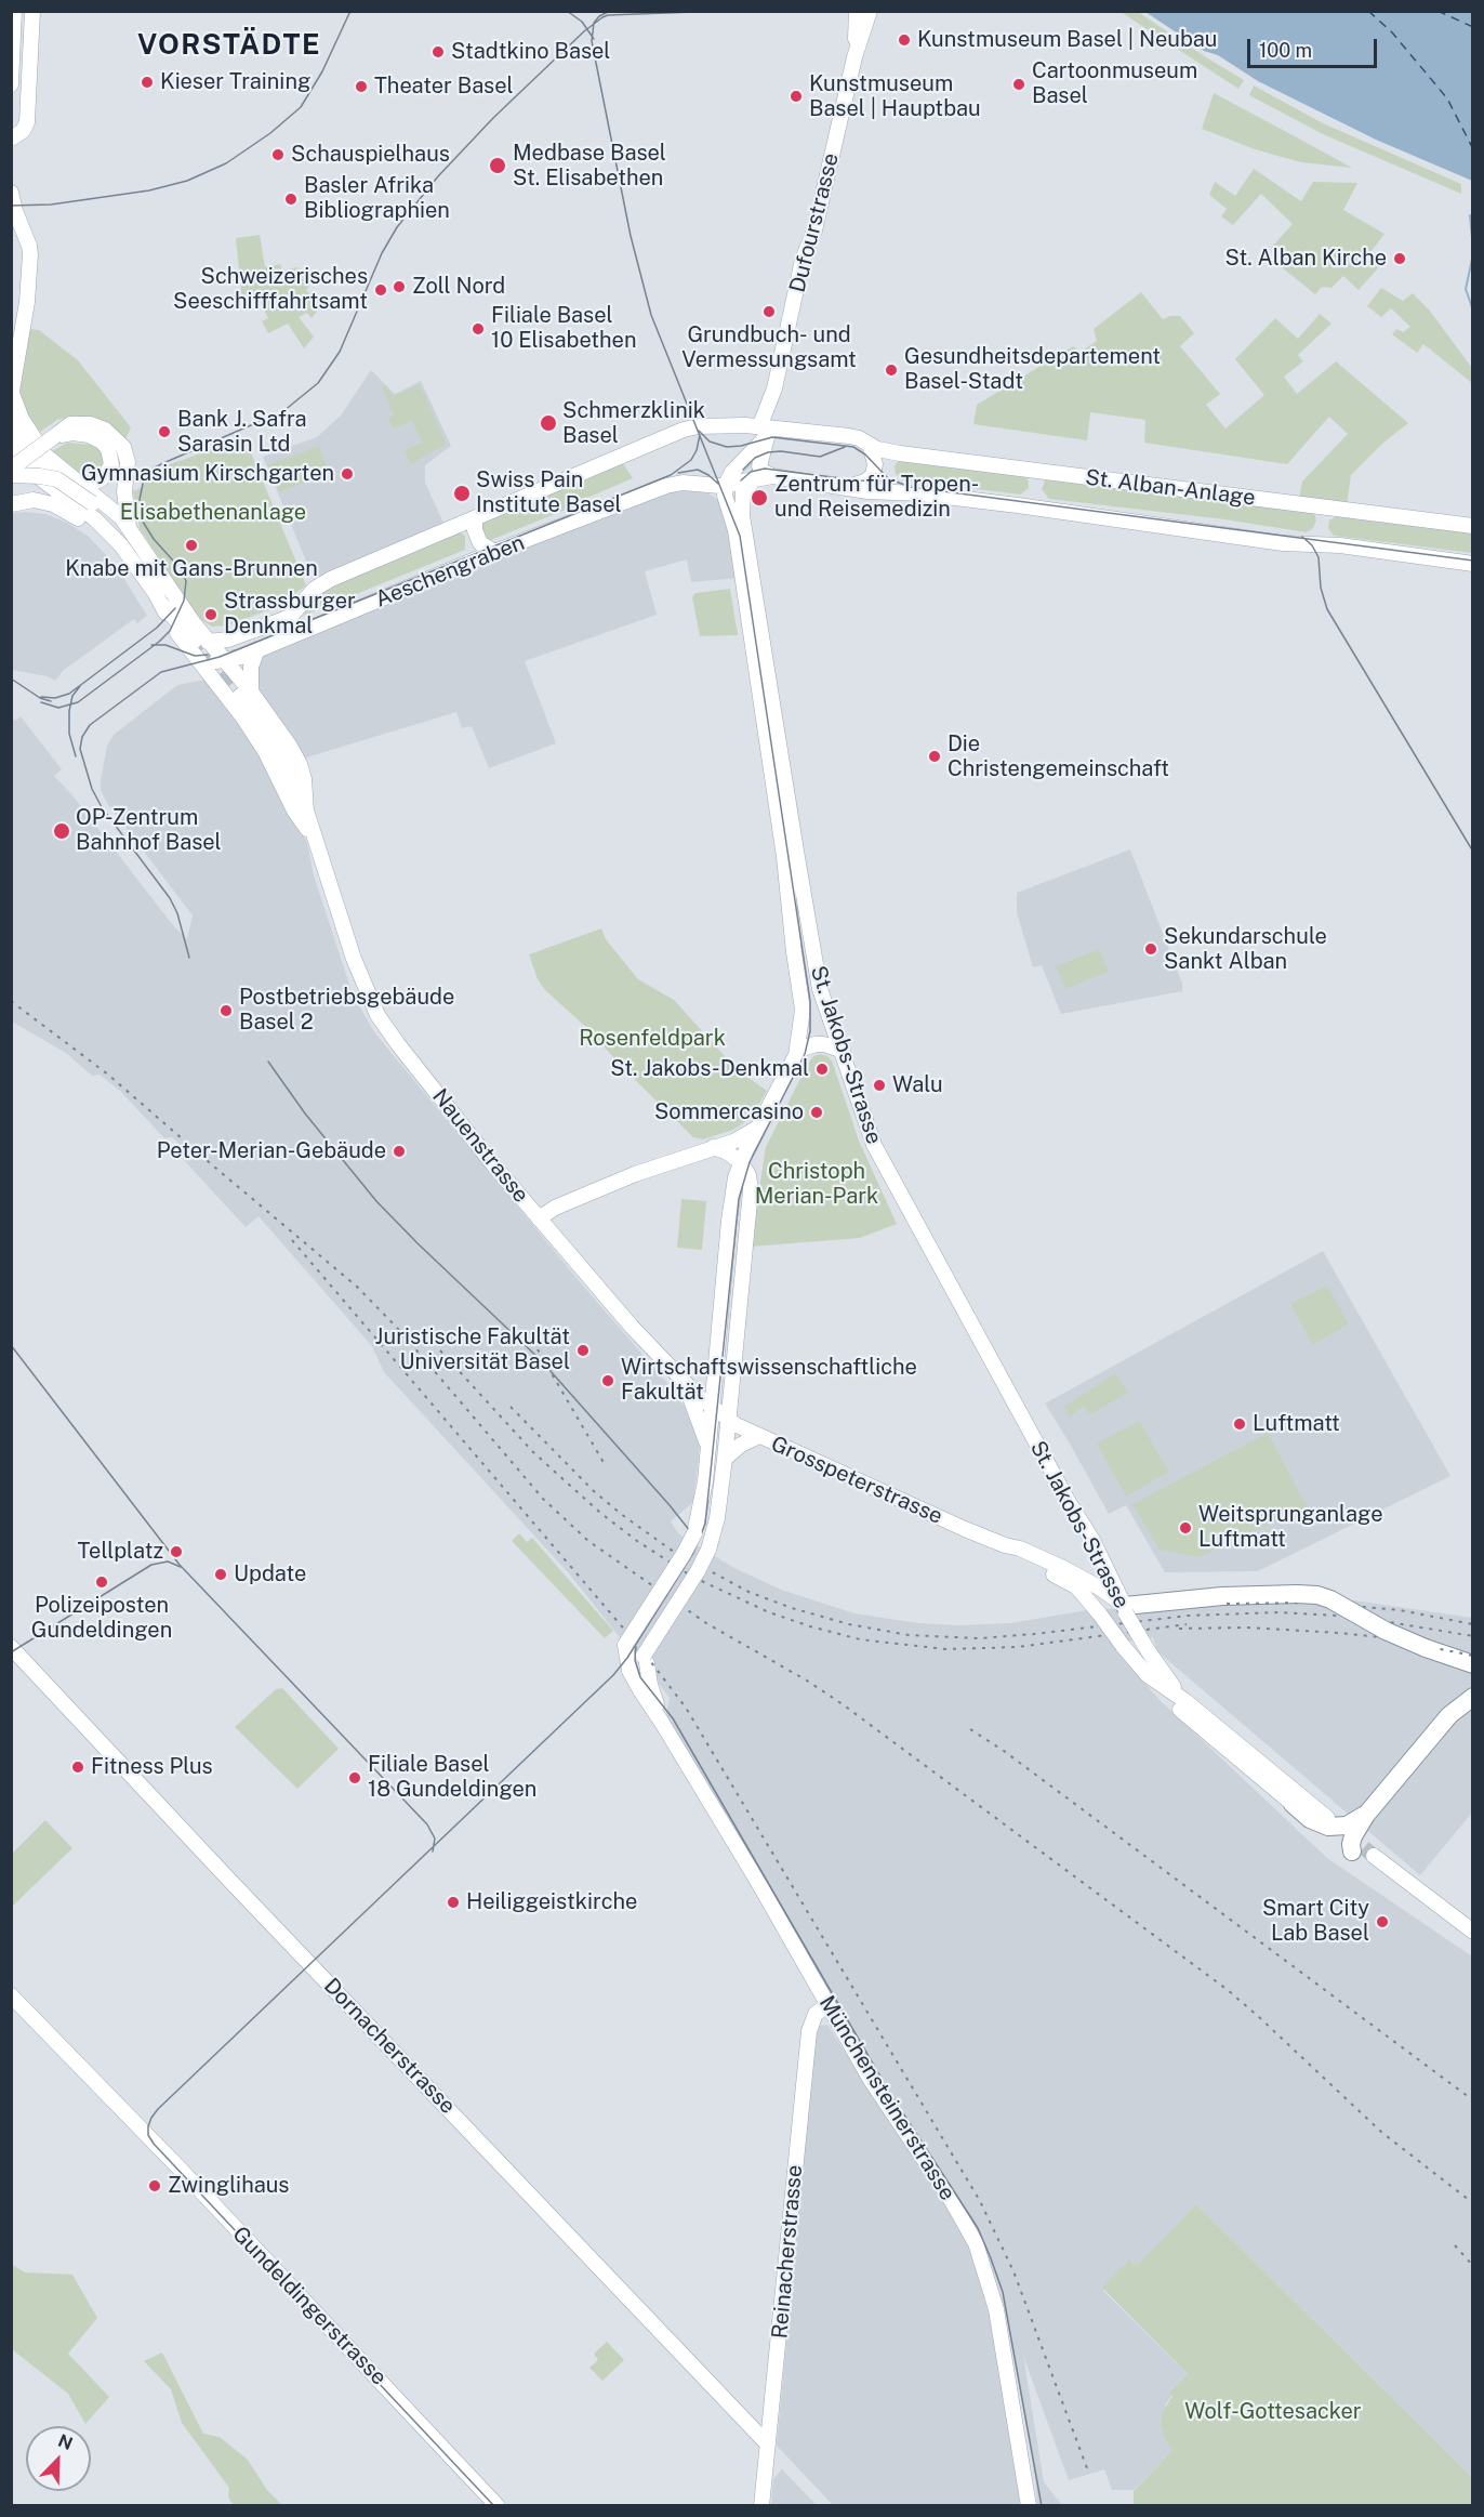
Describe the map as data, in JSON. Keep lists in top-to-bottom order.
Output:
{
  "streets": {
    "main road": [
      "Dufourstrasse",
      "St. Alban-Anlage",
      "Aeschengraben",
      "St. Jakobs-Strasse",
      "Nauenstrasse",
      "Grosspeterstrasse",
      "Dornacherstrasse",
      "Münchensteinerstrasse",
      "Reinacherstrasse",
      "Gundeldingerstrasse"
    ]
  },
  "crossings": [
    ["Dufourstrasse", "St. Alban-Anlage"],
    ["Dufourstrasse", "Aeschengraben"],
    ["St. Alban-Anlage", "Aeschengraben"],
    ["St. Alban-Anlage", "St. Jakobs-Strasse"],
    ["Aeschengraben", "Nauenstrasse"],
    ["St. Jakobs-Strasse", "Grosspeterstrasse"],
    ["Nauenstrasse", "Grosspeterstrasse"],
    ["Dornacherstrasse", "Reinacherstrasse"],
    ["Münchensteinerstrasse", "Reinacherstrasse"]
  ],
  "districts": ["VORSTÄDTE"],
  "parks": [
    "Elisabethenanlage",
    "Rosenfeldpark",
    "Christoph Merian-Park",
    "Wolf-Gottesacker"
  ],
  "places": [
    "Kunstmuseum Basel | Neubau",
    "Stadtkino Basel",
    "Kieser Training",
    "Cartoonmuseum Basel",
    "Theater Basel",
    "Kunstmuseum Basel | Hauptbau",
    "Schauspielhaus",
    "Medbase Basel St. Elisabethen",
    "Basler Afrika Bibliographien",
    "St. Alban Kirche",
    "Zoll Nord",
    "Schweizerisches Seeschifffahrtsamt",
    "Grundbuch- und Vermessungsamt",
    "Filiale Basel 10 Elisabethen",
    "Gesundheitsdepartement Basel-Stadt",
    "Schmerzklinik Basel",
    "Bank J. Safra Sarasin Ltd",
    "Gymnasium Kirschgarten",
    "Swiss Pain Institute Basel",
    "Zentrum für Tropen- und Reisemedizin",
    "Knabe mit Gans-Brunnen",
    "Strassburger Denkmal",
    "Die Christengemeinschaft",
    "OP-Zentrum Bahnhof Basel",
    "Sekundarschule Sankt Alban",
    "Postbetriebsgebäude Basel 2",
    "St. Jakobs-Denkmal",
    "Walu",
    "Sommercasino",
    "Peter-Merian-Gebäude",
    "Juristische Fakultät Universität Basel",
    "Wirtschaftswissenschaftliche Fakultät",
    "Luftmatt",
    "Weitsprunganlage Luftmatt",
    "Tellplatz",
    "Update",
    "Polizeiposten Gundeldingen",
    "Fitness Plus",
    "Filiale Basel 18 Gundeldingen",
    "Heiliggeistkirche",
    "Smart City Lab Basel",
    "Zwinglihaus"
  ],
  "scale_bar": "100 m",
  "north": "top right"
}
